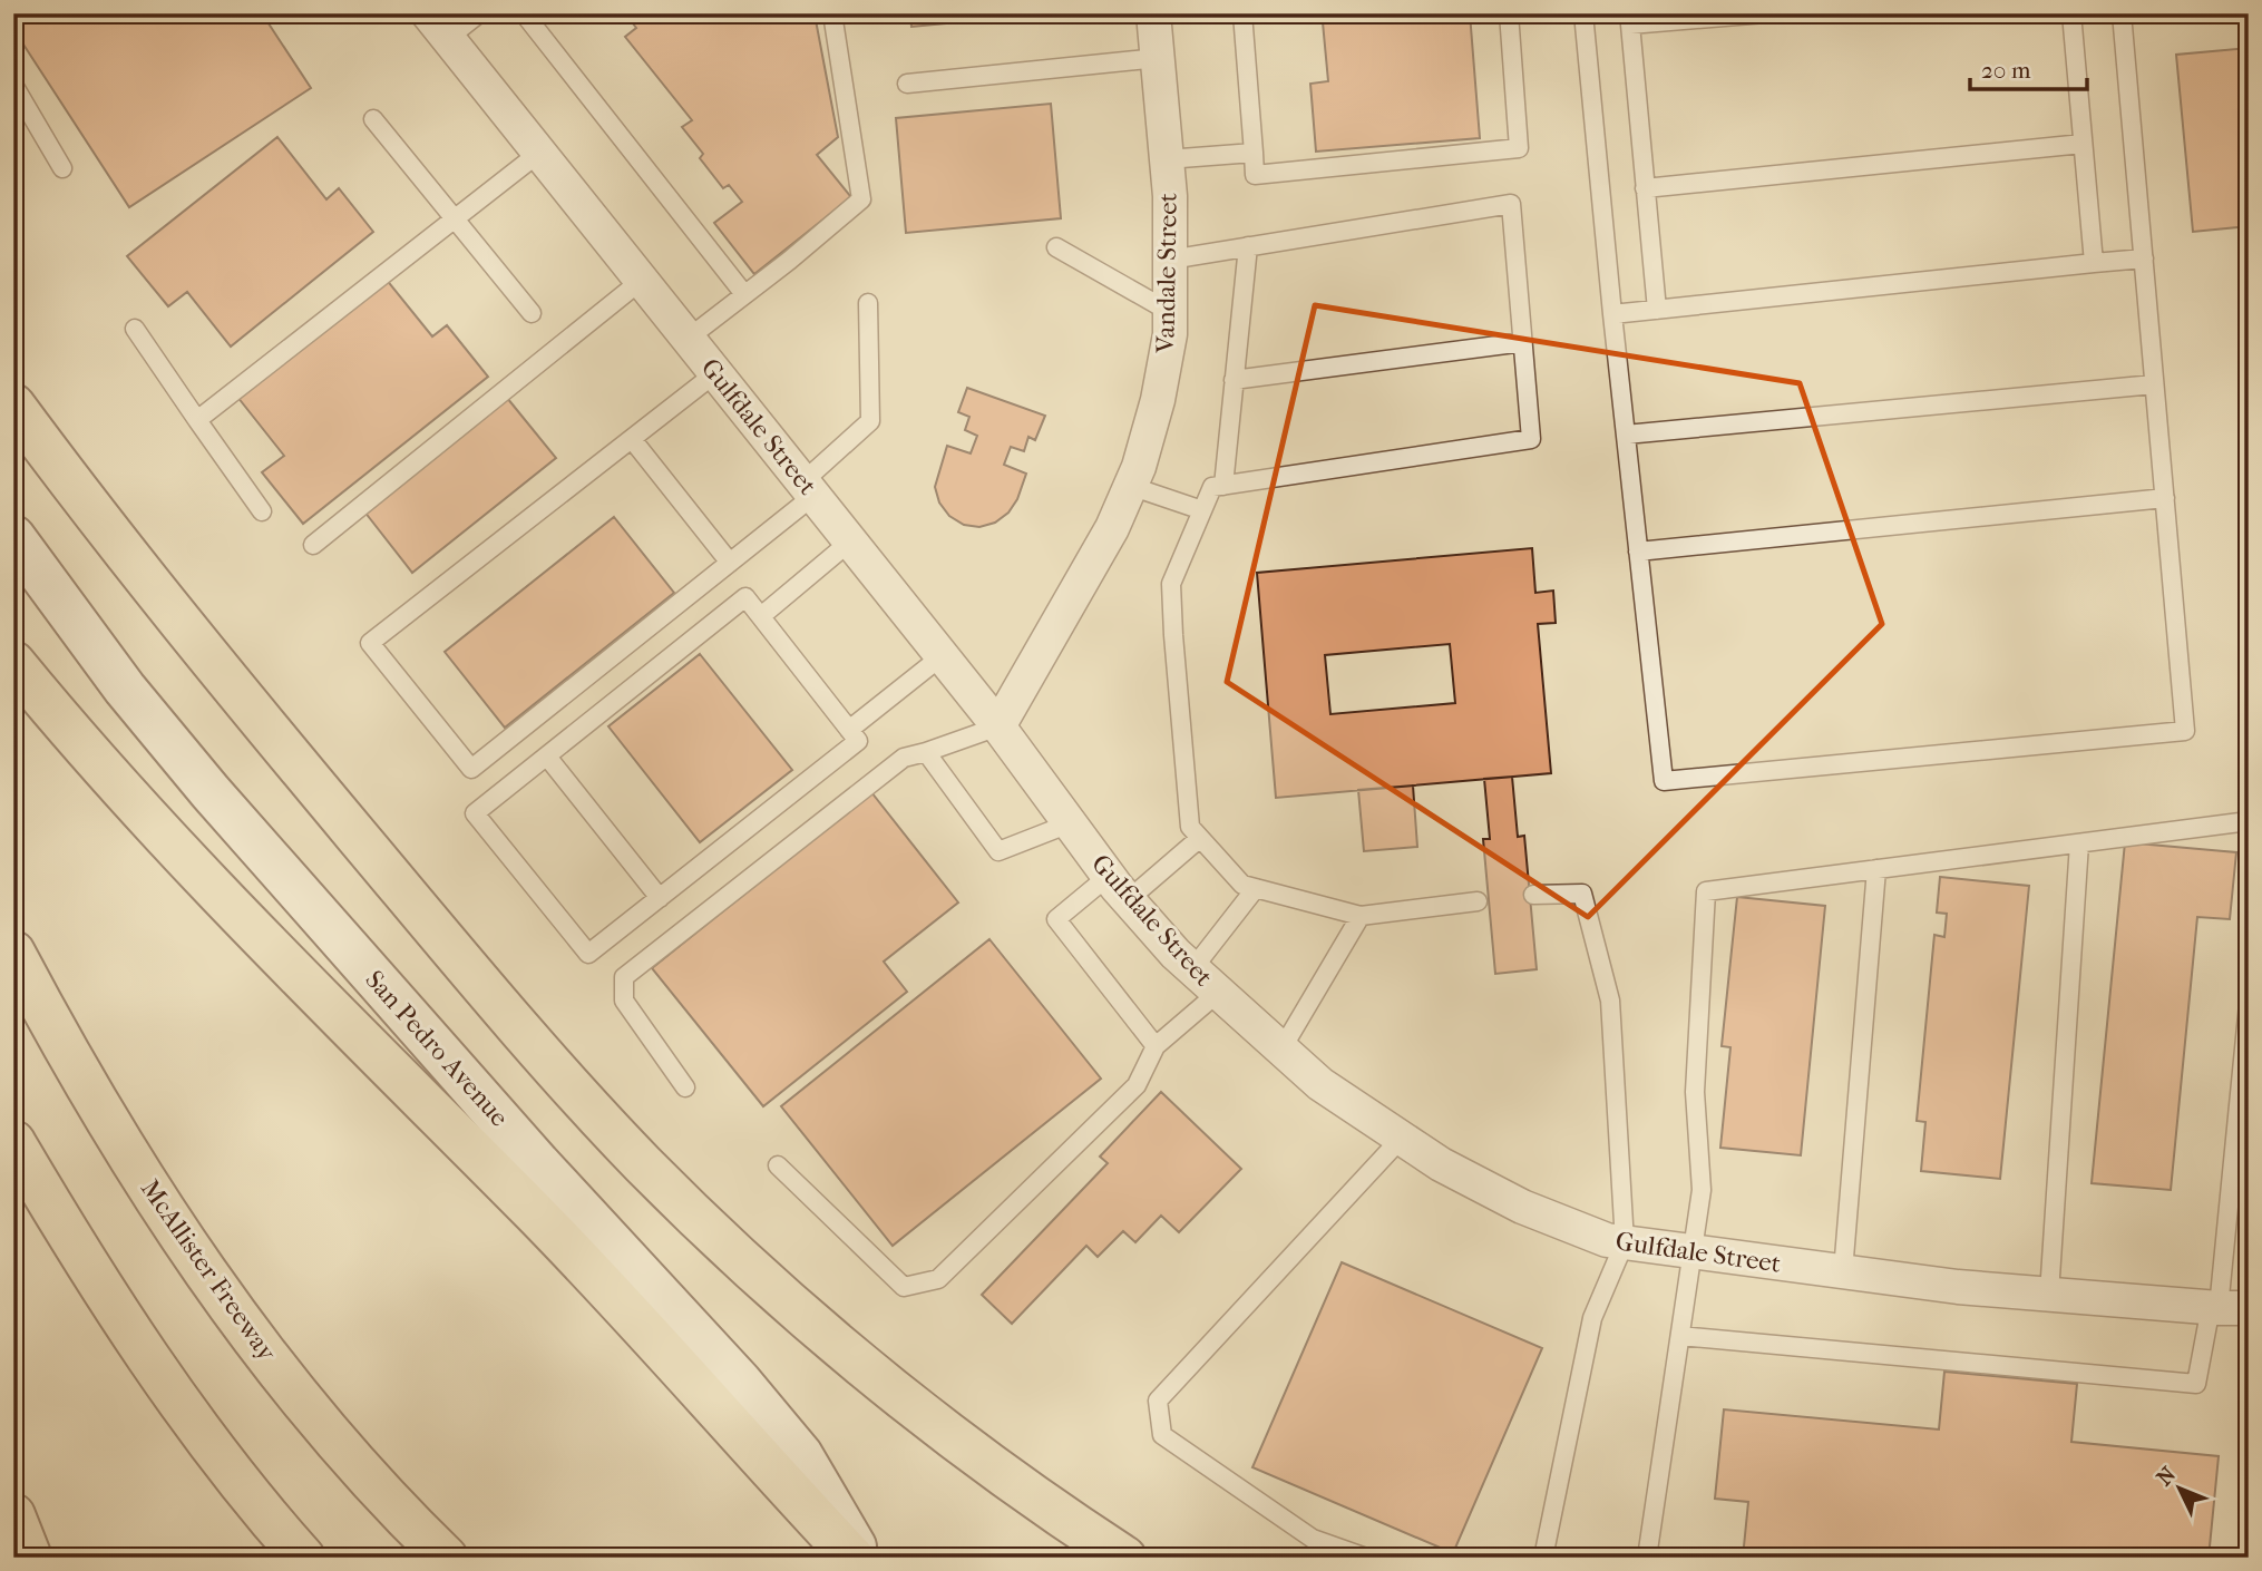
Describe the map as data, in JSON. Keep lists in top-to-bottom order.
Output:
{
  "streets": {
    "highway": ["McAllister Freeway"],
    "main road": ["San Pedro Avenue"],
    "street": ["Vandale Street", "Gulfdale Street"]
  },
  "crossings": [
    ["Vandale Street", "Gulfdale Street"]
  ],
  "scale_bar": "20 m",
  "north": "top left"
}
